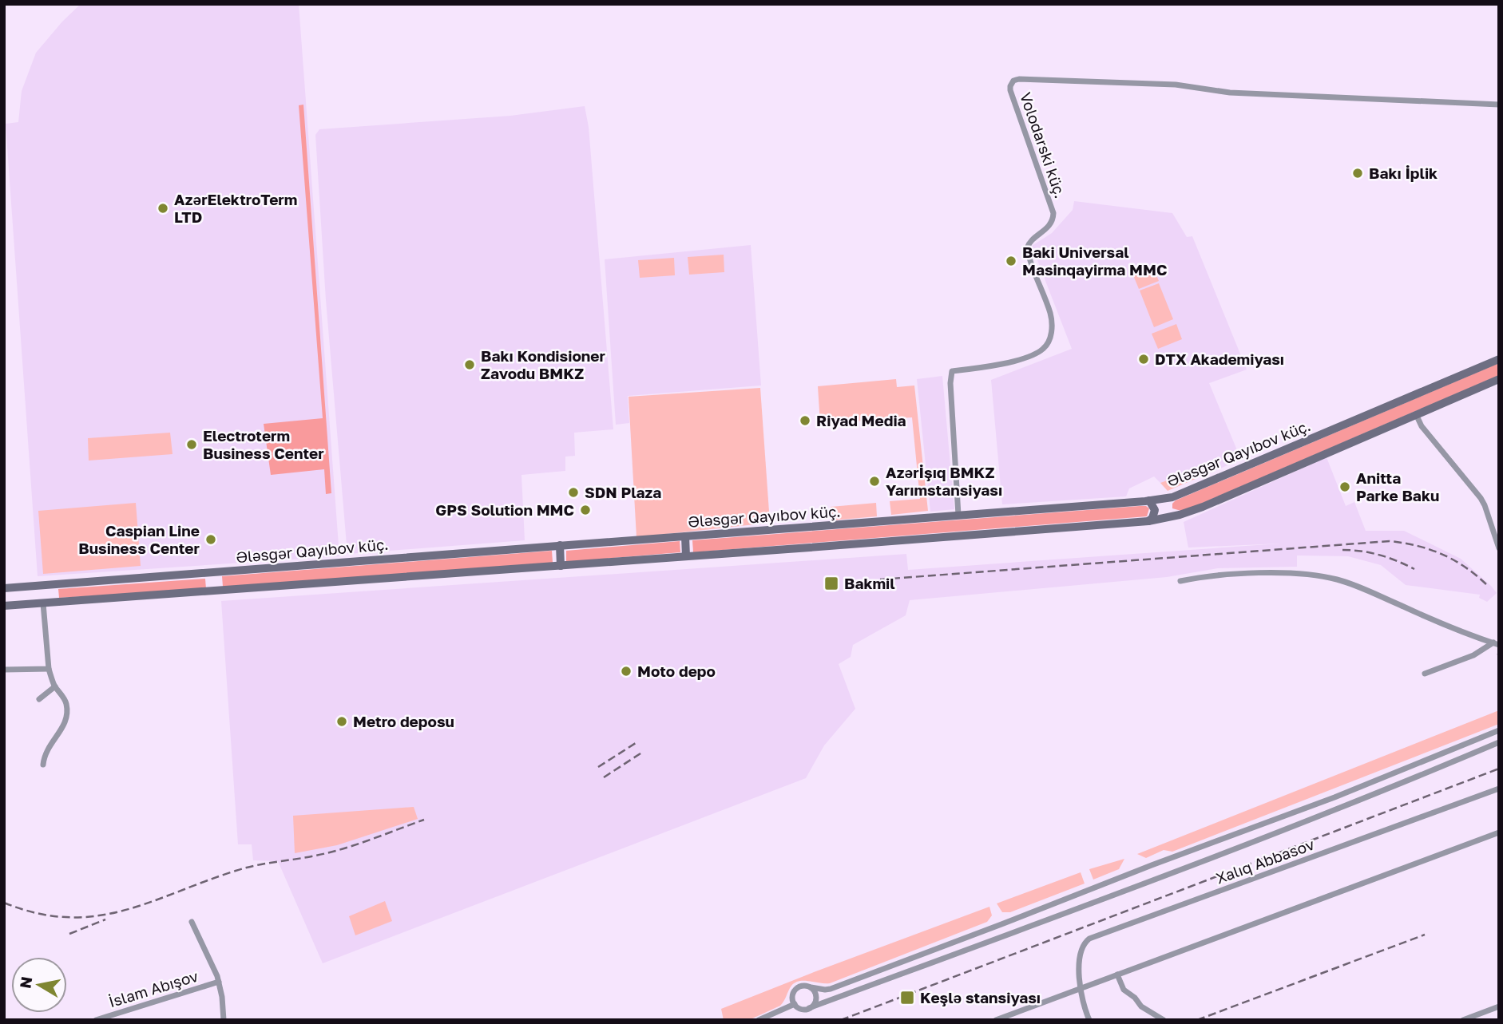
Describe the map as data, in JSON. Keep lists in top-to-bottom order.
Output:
{
  "streets": {
    "main road": ["Ələsgər Qayıbov küç."],
    "street": ["Volodarski küç.", "Xalıq Abbasov", "İslam Abışov"]
  },
  "crossings": [
    ["Volodarski küç.", "Ələsgər Qayıbov küç."]
  ],
  "places": {
    "other": [
      "Bakı İplik",
      "AzərElektroTerm LTD",
      "Baki Universal Masinqayirma MMC",
      "DTX Akademiyası",
      "Bakı Kondisioner Zavodu BMKZ",
      "Riyad Media",
      "Electroterm Business Center",
      "Azərİşıq BMKZ Yarımstansiyası",
      "Anitta Parke Baku",
      "SDN Plaza",
      "GPS Solution MMC",
      "Caspian Line Business Center",
      "Moto depo",
      "Metro deposu"
    ],
    "transit": ["Bakmil", "Keşlə stansiyası"]
  },
  "north": "left"
}
